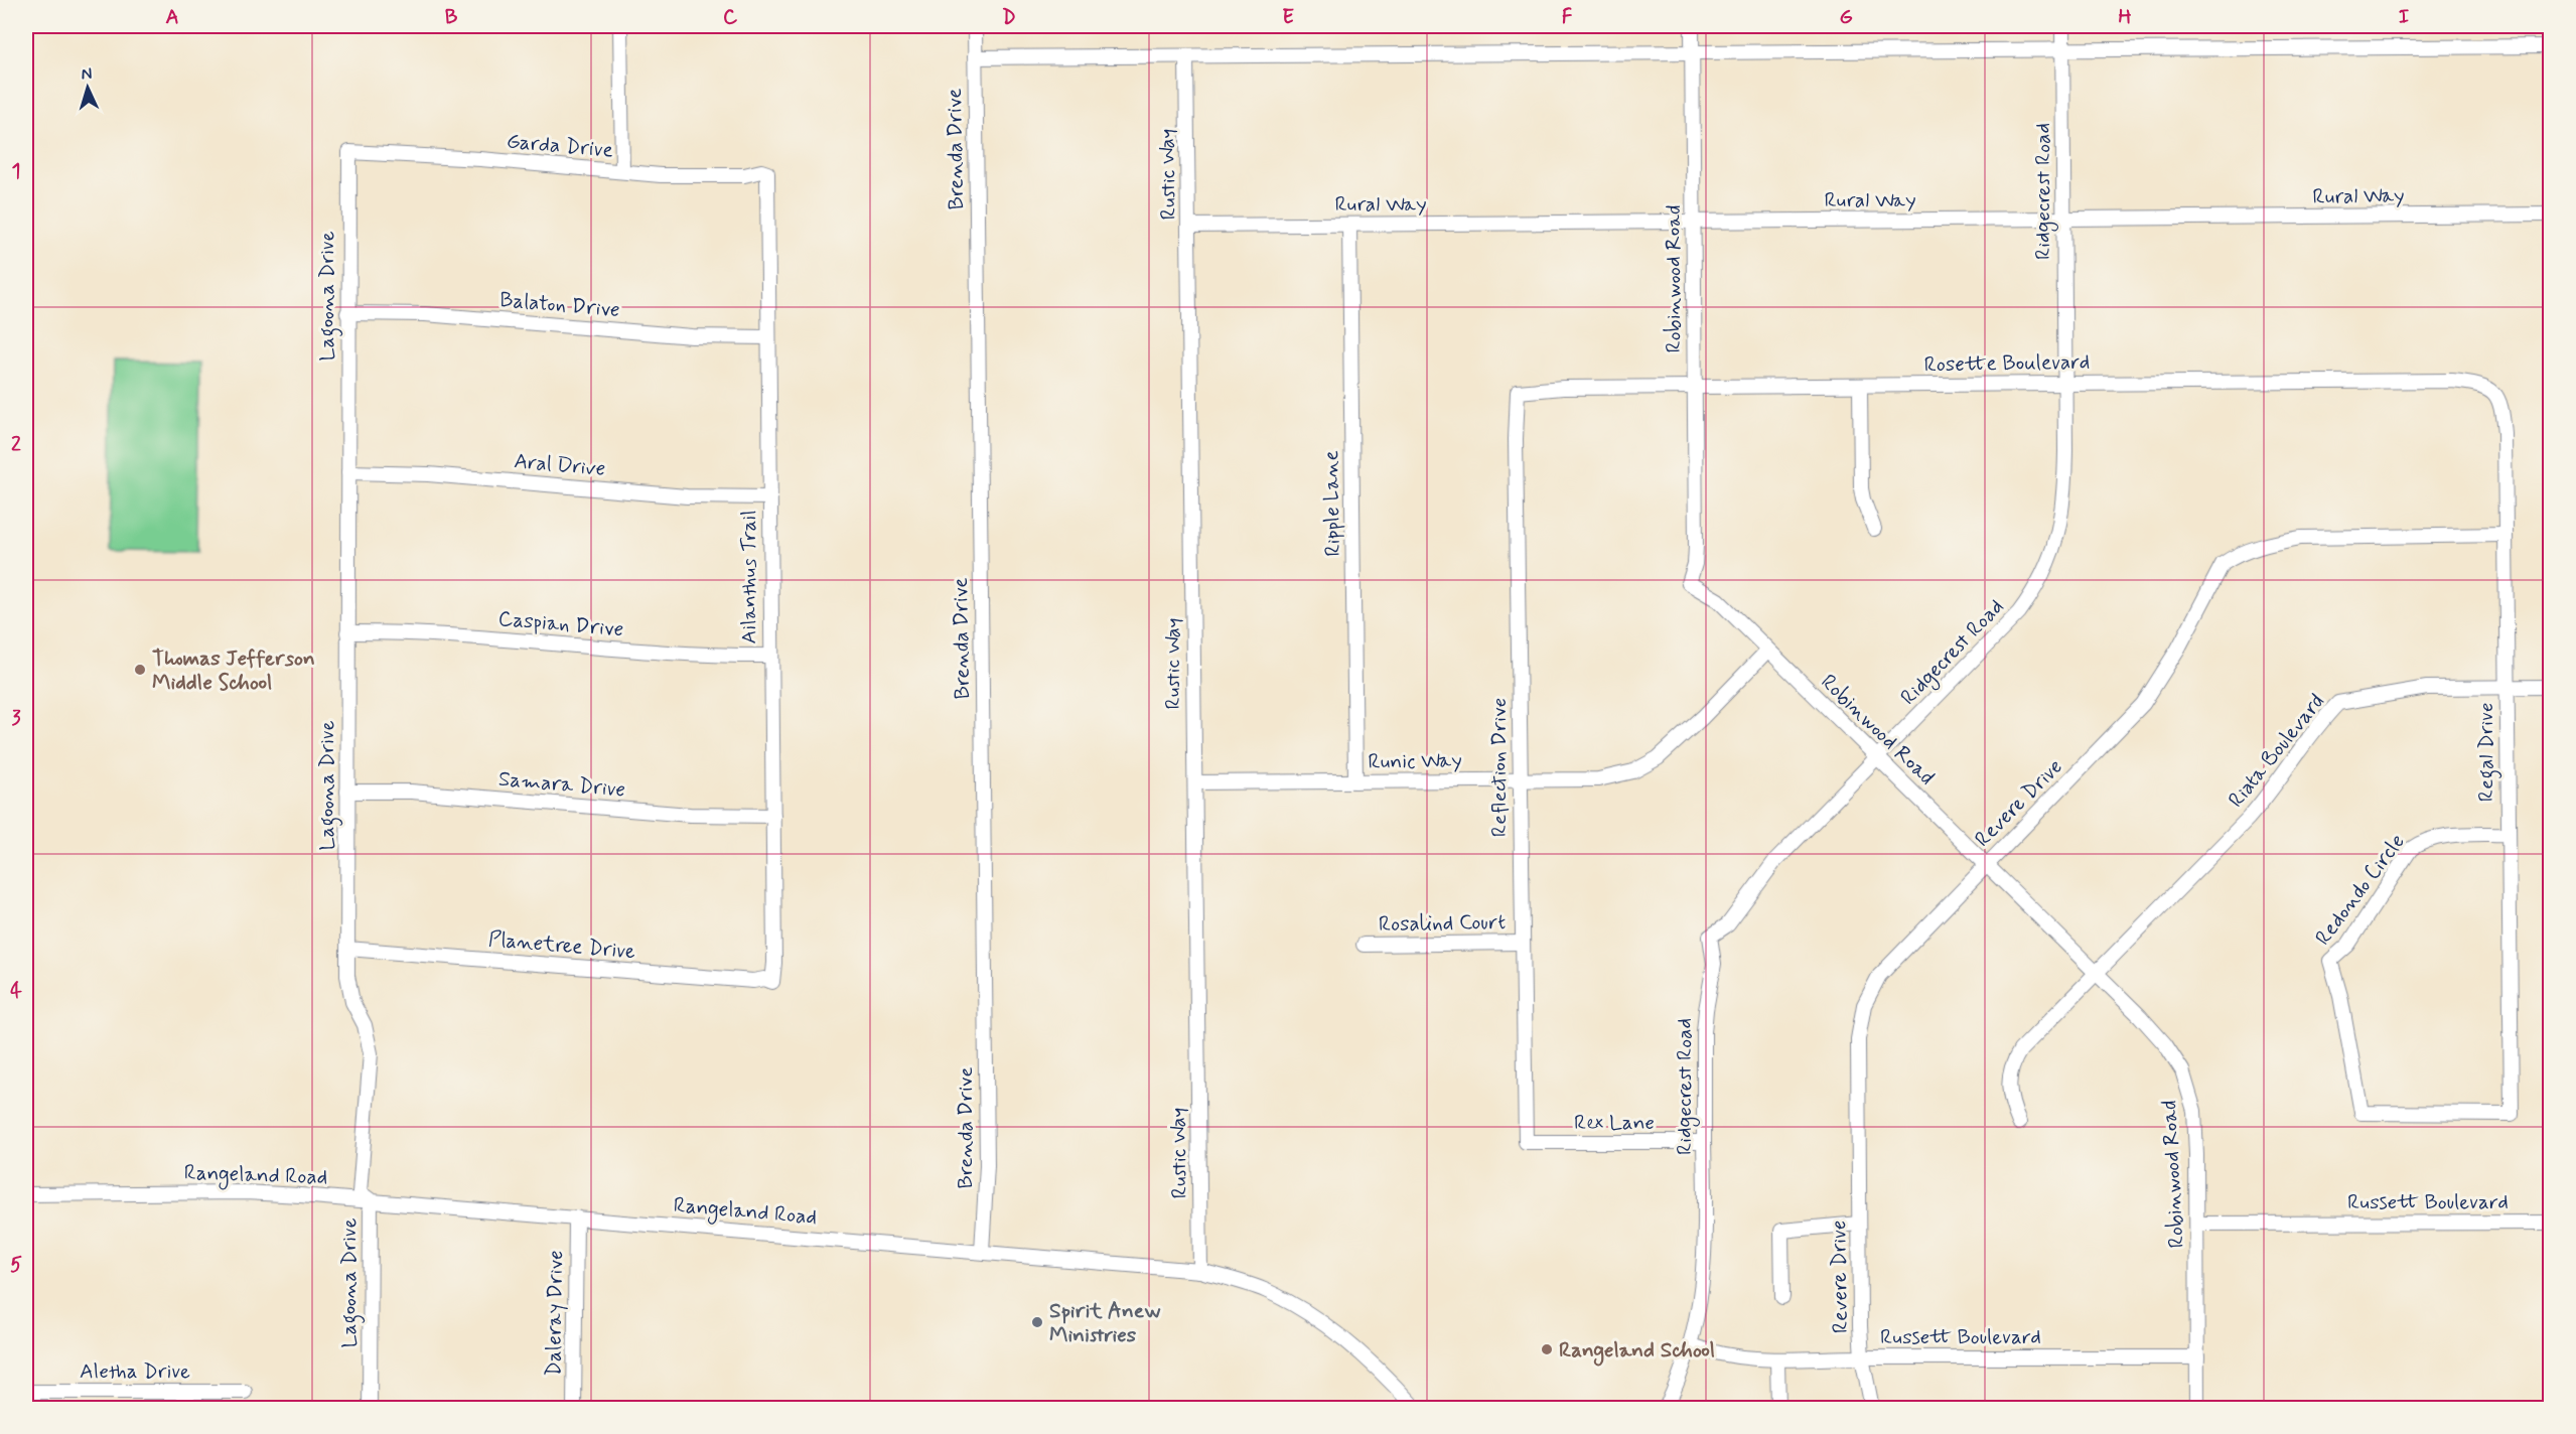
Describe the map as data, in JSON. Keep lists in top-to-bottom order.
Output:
{
  "streets": {
    "street": [
      "Garda Drive",
      "Brenda Drive",
      "Rustic Way",
      "Ridgecrest Road",
      "Rural Way",
      "Robinwood Road",
      "Lagoona Drive",
      "Balaton Drive",
      "Rosette Boulevard",
      "Aral Drive",
      "Ripple Lane",
      "Ailanthus Trail",
      "Caspian Drive",
      "Riata Boulevard",
      "Regal Drive",
      "Runic Way",
      "Reflection Drive",
      "Samara Drive",
      "Revere Drive",
      "Redondo Circle",
      "Rosalind Court",
      "Planetree Drive",
      "Rex Lane",
      "Rangeland Road",
      "Russett Boulevard",
      "Daleray Drive",
      "Aletha Drive"
    ]
  },
  "crossings": [
    ["Garda Drive", "Lagoona Drive"],
    ["Garda Drive", "Ailanthus Trail"],
    ["Brenda Drive", "Rangeland Road"],
    ["Rustic Way", "Rural Way"],
    ["Rustic Way", "Runic Way"],
    ["Rustic Way", "Rangeland Road"],
    ["Ridgecrest Road", "Rural Way"],
    ["Ridgecrest Road", "Robinwood Road"],
    ["Ridgecrest Road", "Rosette Boulevard"],
    ["Ridgecrest Road", "Rex Lane"],
    ["Ridgecrest Road", "Russett Boulevard"],
    ["Rural Way", "Robinwood Road"],
    ["Rural Way", "Ripple Lane"],
    ["Robinwood Road", "Rosette Boulevard"],
    ["Robinwood Road", "Riata Boulevard"],
    ["Robinwood Road", "Runic Way"],
    ["Robinwood Road", "Revere Drive"],
    ["Robinwood Road", "Russett Boulevard"],
    ["Lagoona Drive", "Balaton Drive"],
    ["Lagoona Drive", "Aral Drive"],
    ["Lagoona Drive", "Caspian Drive"],
    ["Lagoona Drive", "Samara Drive"],
    ["Lagoona Drive", "Planetree Drive"],
    ["Lagoona Drive", "Rangeland Road"],
    ["Balaton Drive", "Ailanthus Trail"],
    ["Rosette Boulevard", "Regal Drive"],
    ["Rosette Boulevard", "Reflection Drive"],
    ["Aral Drive", "Ailanthus Trail"],
    ["Ripple Lane", "Runic Way"],
    ["Ailanthus Trail", "Caspian Drive"],
    ["Ailanthus Trail", "Samara Drive"],
    ["Ailanthus Trail", "Planetree Drive"],
    ["Riata Boulevard", "Regal Drive"],
    ["Regal Drive", "Revere Drive"],
    ["Regal Drive", "Redondo Circle"],
    ["Runic Way", "Reflection Drive"],
    ["Reflection Drive", "Rosalind Court"],
    ["Reflection Drive", "Rex Lane"],
    ["Revere Drive", "Russett Boulevard"],
    ["Rangeland Road", "Daleray Drive"]
  ],
  "places": ["Thomas Jefferson Middle School", "Spirit Anew Ministries", "Rangeland School"],
  "north": "top",
  "grid": {
    "columns": [
      "A",
      "B",
      "C",
      "D",
      "E",
      "F",
      "G",
      "H",
      "I"
    ],
    "rows": [
      "1",
      "2",
      "3",
      "4",
      "5"
    ]
  }
}
